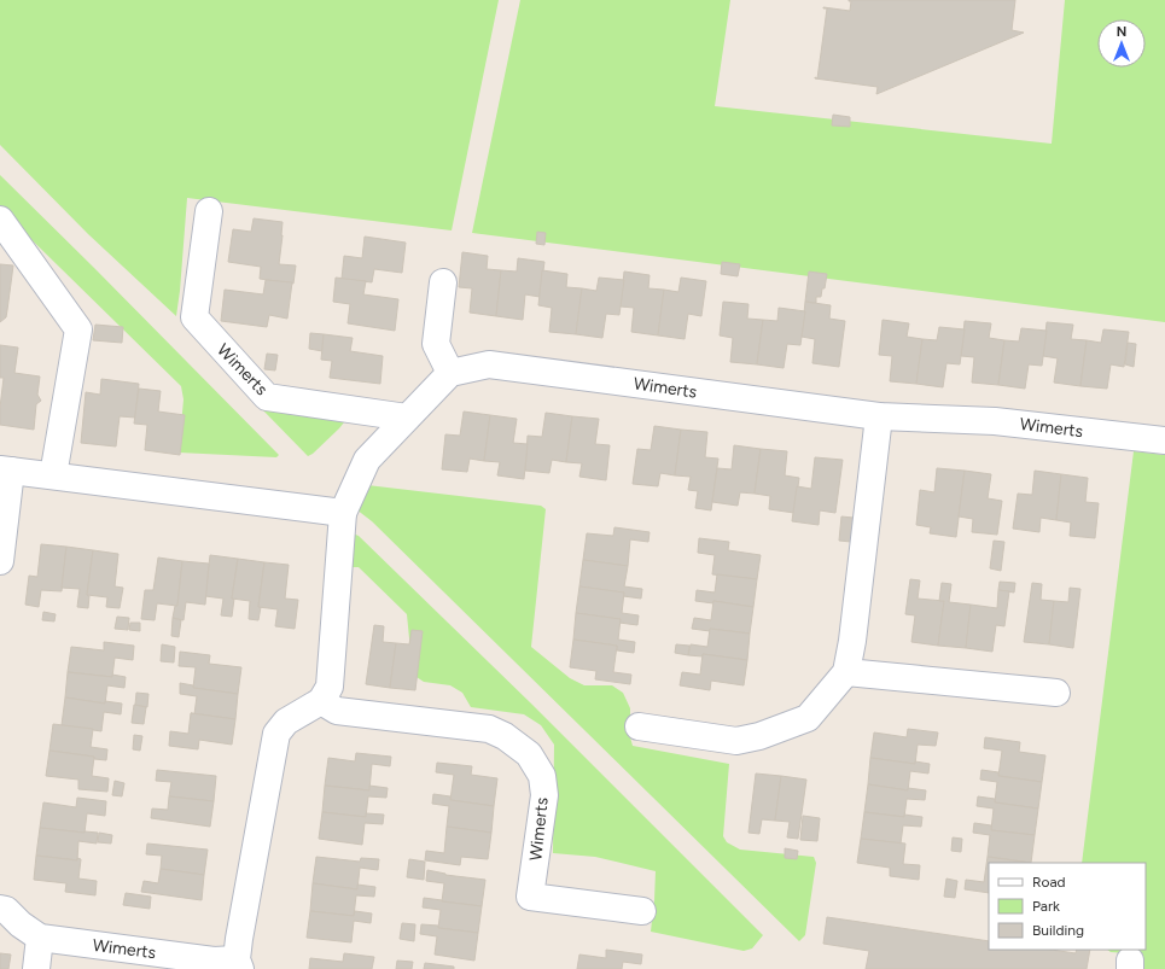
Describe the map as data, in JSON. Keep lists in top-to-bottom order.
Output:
{
  "streets": {
    "street": ["Wimerts"]
  },
  "legend": ["Road", "Park", "Building"],
  "north": "top"
}
